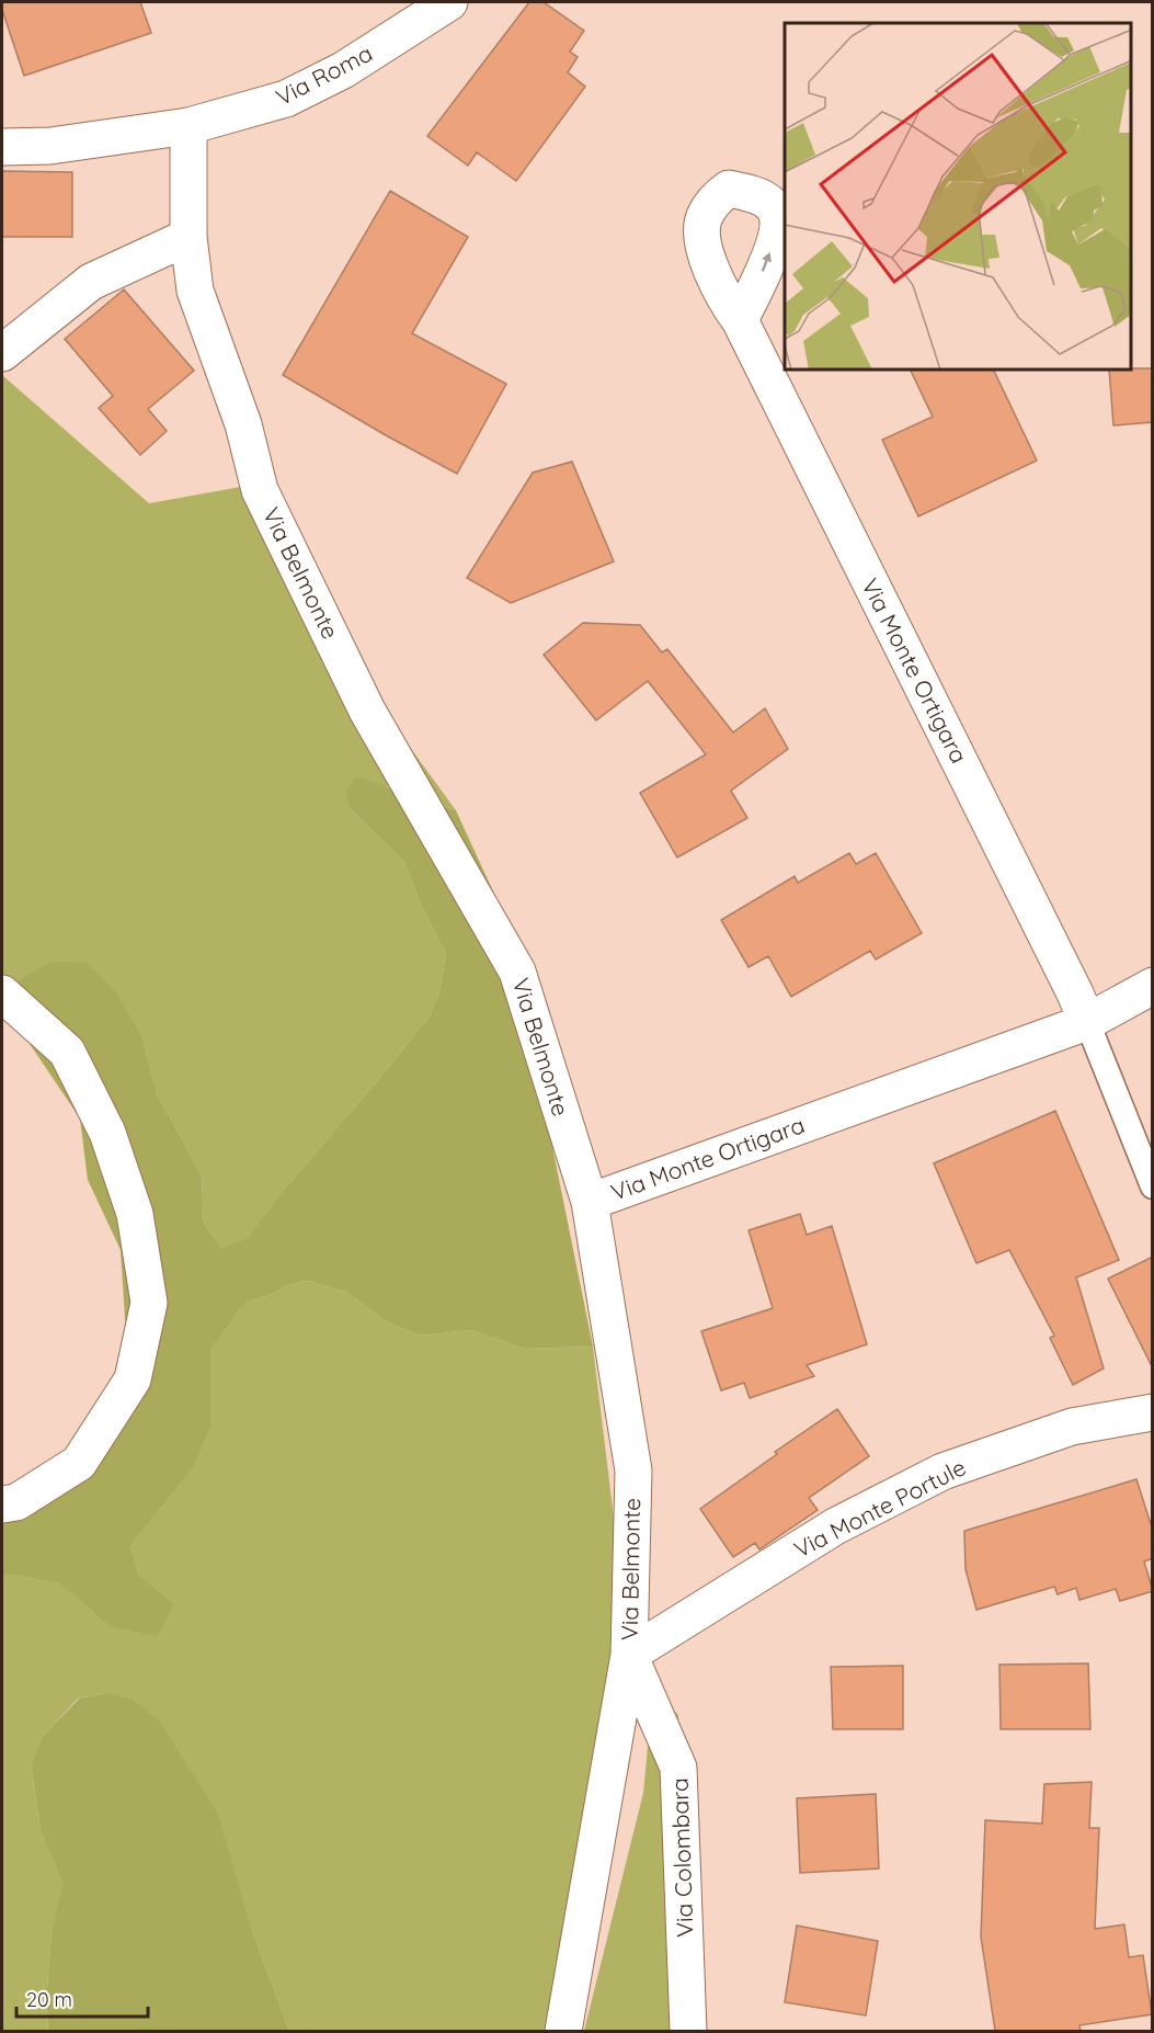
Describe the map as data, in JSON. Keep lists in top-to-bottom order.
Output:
{
  "streets": {
    "street": [
      "Via Roma",
      "Via Belmonte",
      "Via Monte Ortigara",
      "Via Monte Portule",
      "Via Colombara"
    ]
  },
  "crossings": [
    ["Via Roma", "Via Belmonte"],
    ["Via Belmonte", "Via Monte Ortigara"],
    ["Via Belmonte", "Via Monte Portule"],
    ["Via Belmonte", "Via Colombara"],
    ["Via Monte Portule", "Via Colombara"]
  ],
  "scale_bar": "20 m"
}
